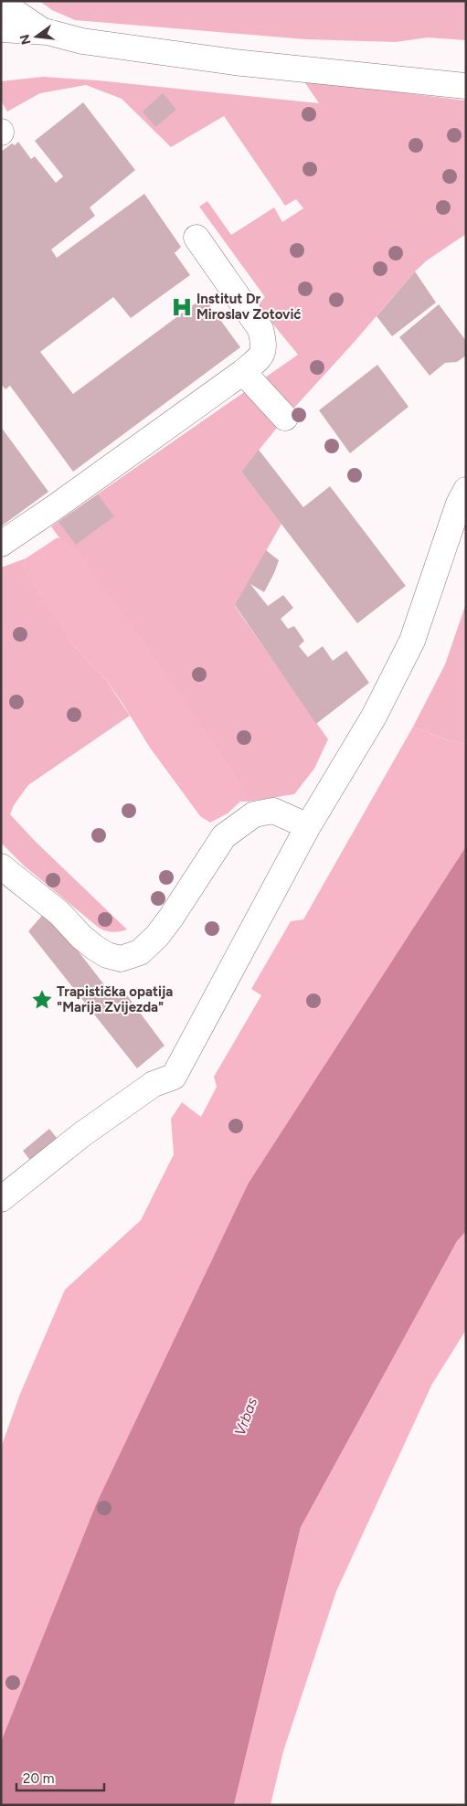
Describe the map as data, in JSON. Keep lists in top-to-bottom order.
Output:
{
  "water": ["Vrbas"],
  "places": {
    "hospital": ["Institut Dr Miroslav Zotović"],
    "place": ["Trapistička opatija \"Marija Zvijezda\""]
  },
  "scale_bar": "20 m",
  "north": "left"
}
